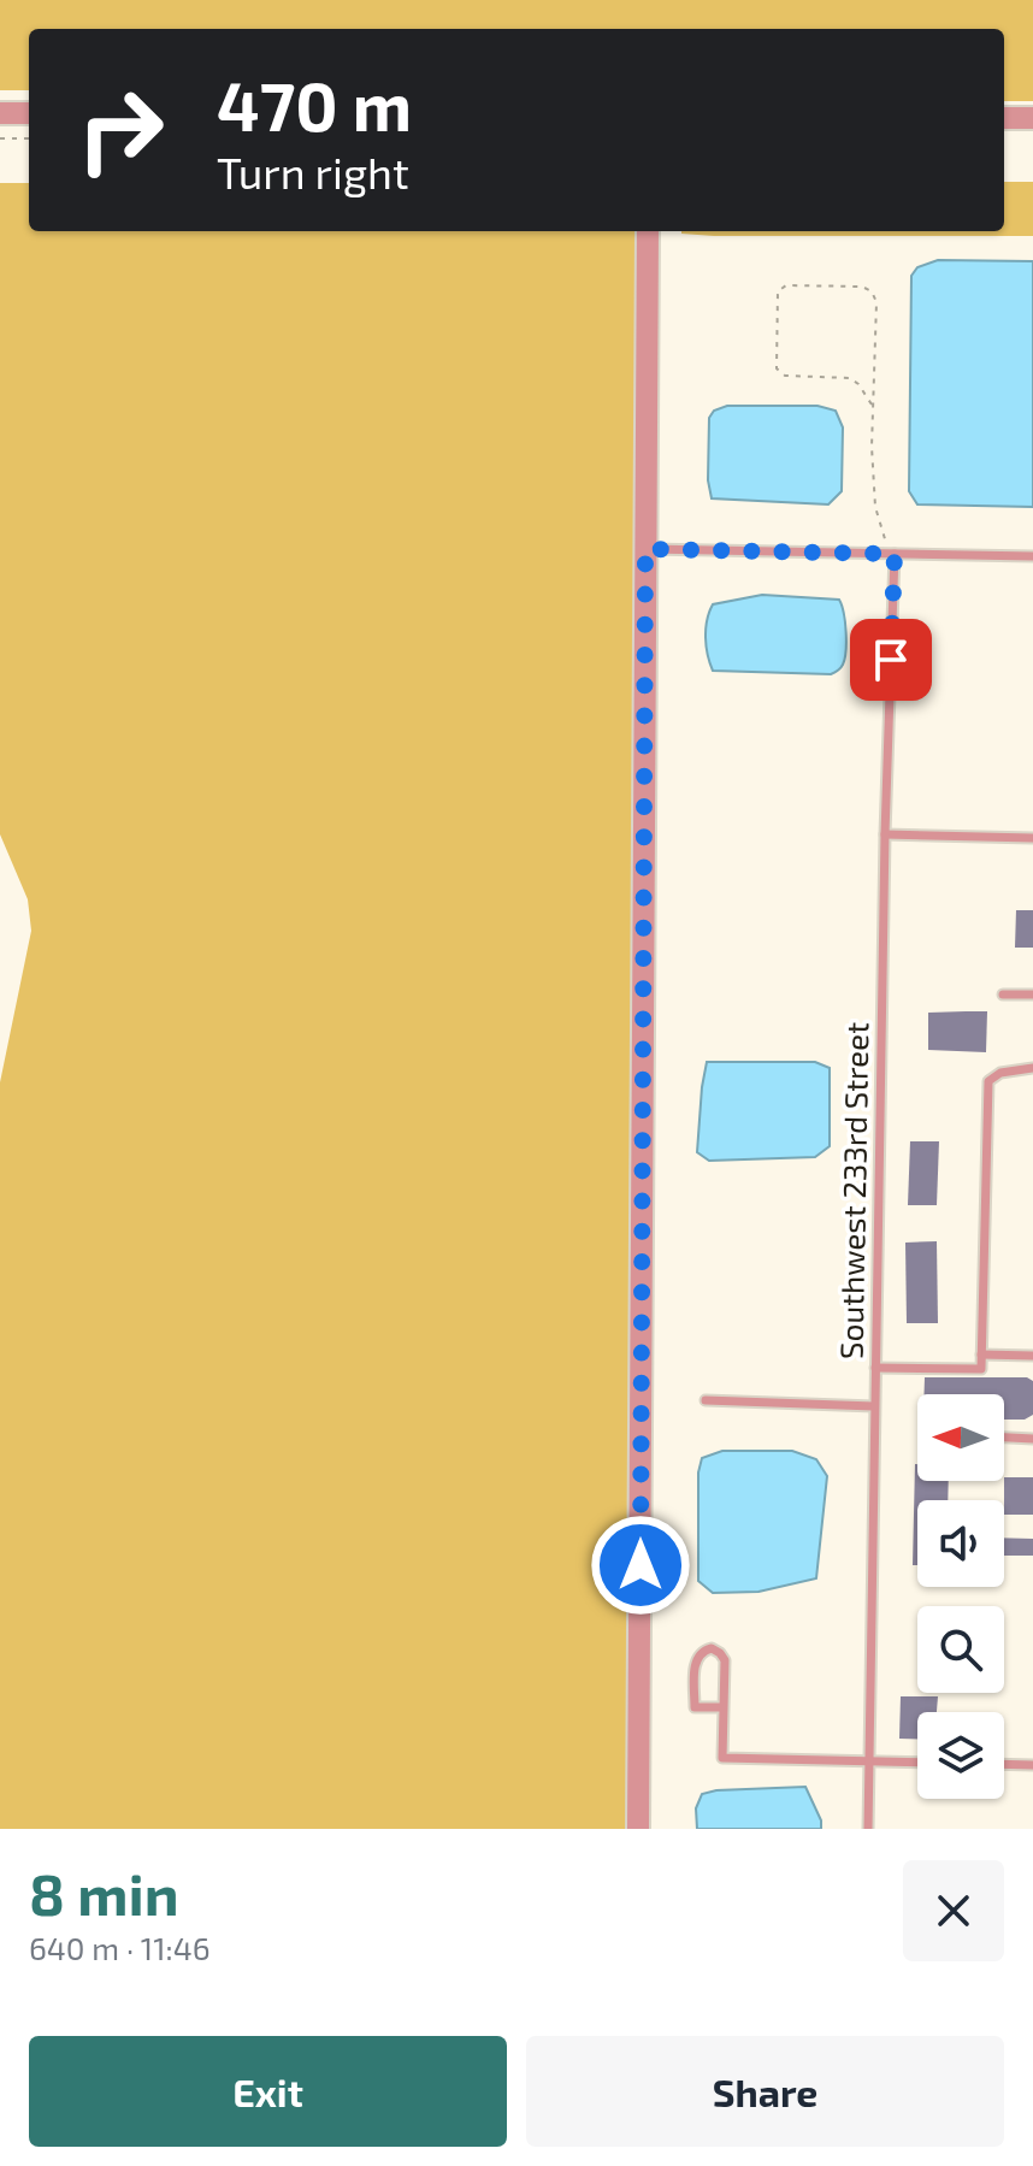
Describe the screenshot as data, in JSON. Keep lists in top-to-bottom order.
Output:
{
  "streets": {
    "lane": ["Southwest 233rd Street"]
  },
  "north": "left",
  "page": {
    "turn": ["470 m", "Turn right"],
    "heading": ["8 min", "640 m · 11:46"],
    "buttons": ["Exit", "Share"]
  }
}
